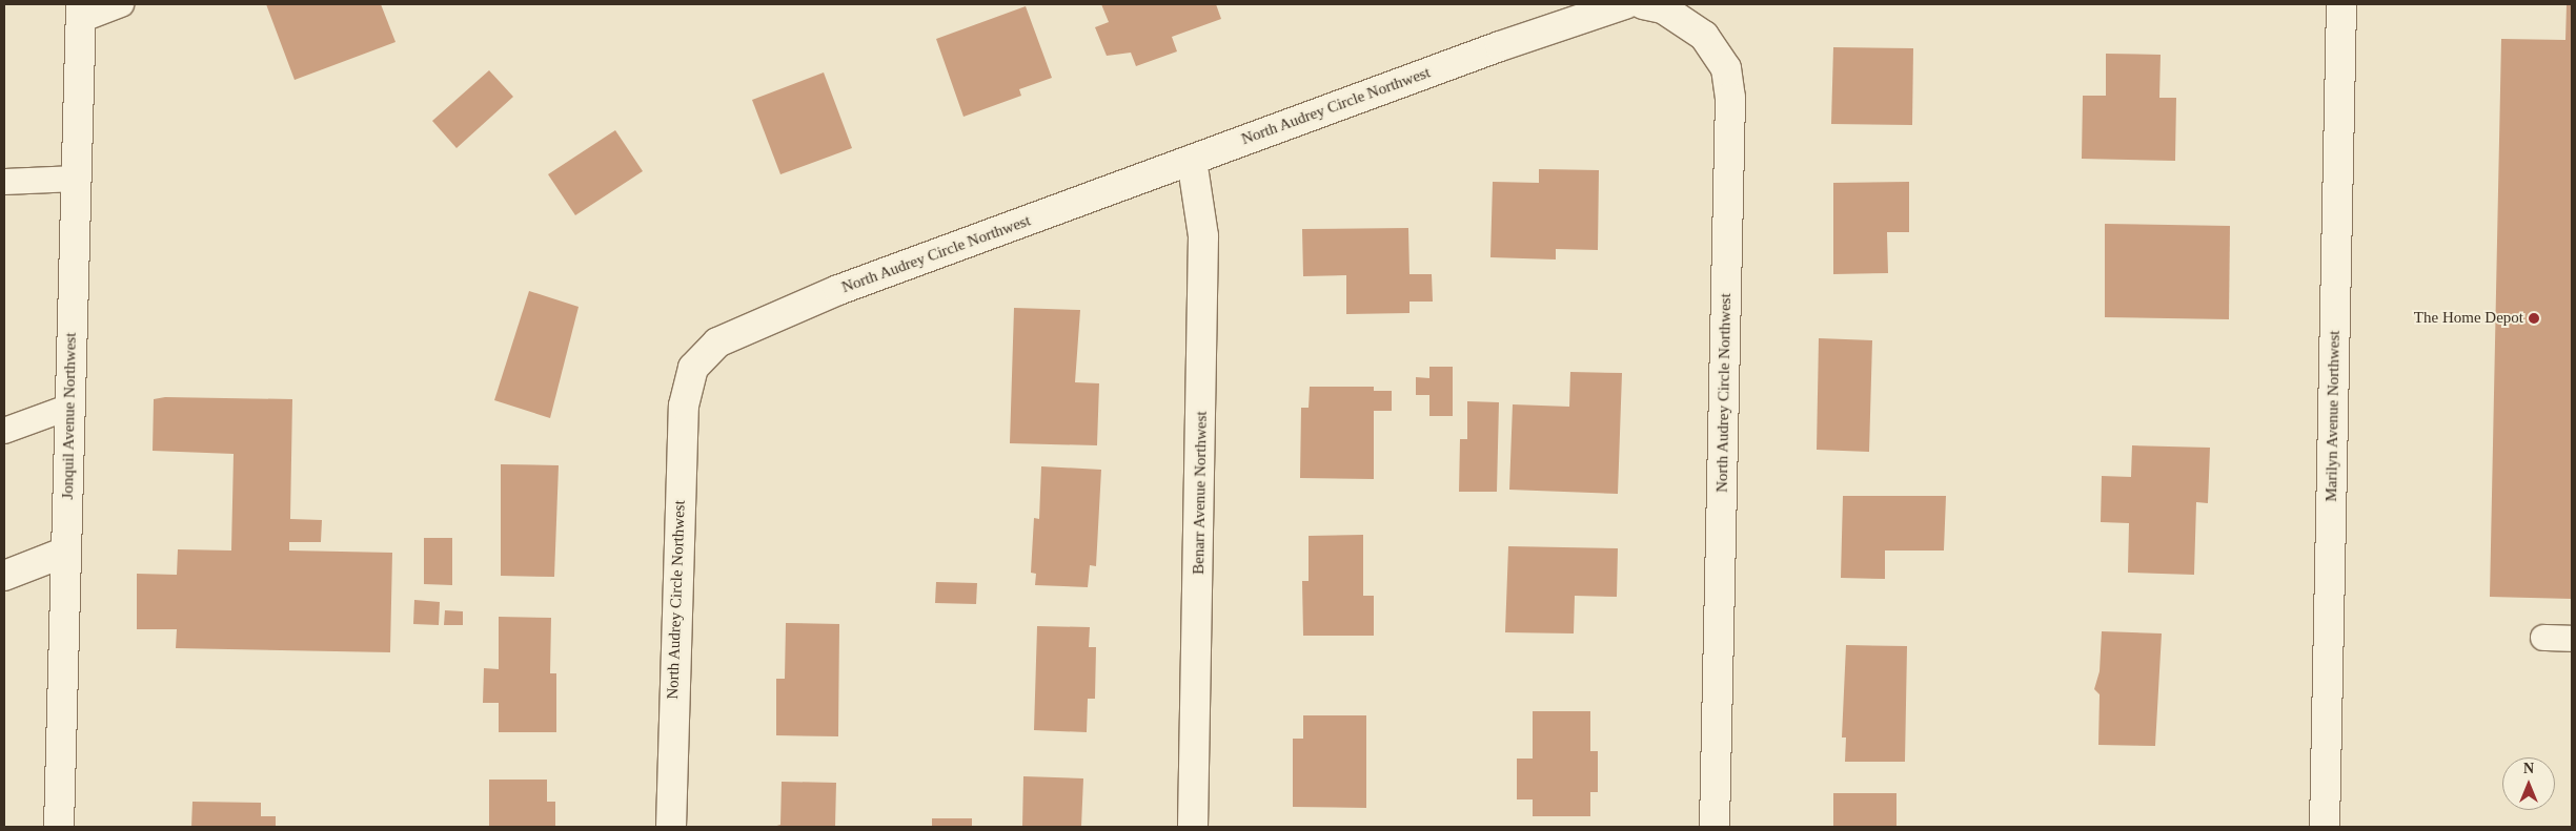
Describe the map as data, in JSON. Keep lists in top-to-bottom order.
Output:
{
  "streets": {
    "street": [
      "North Audrey Circle Northwest",
      "Jonquil Avenue Northwest",
      "Marilyn Avenue Northwest",
      "Benarr Avenue Northwest"
    ]
  },
  "crossings": [
    ["North Audrey Circle Northwest", "Benarr Avenue Northwest"]
  ],
  "places": ["The Home Depot"],
  "north": "top"
}
